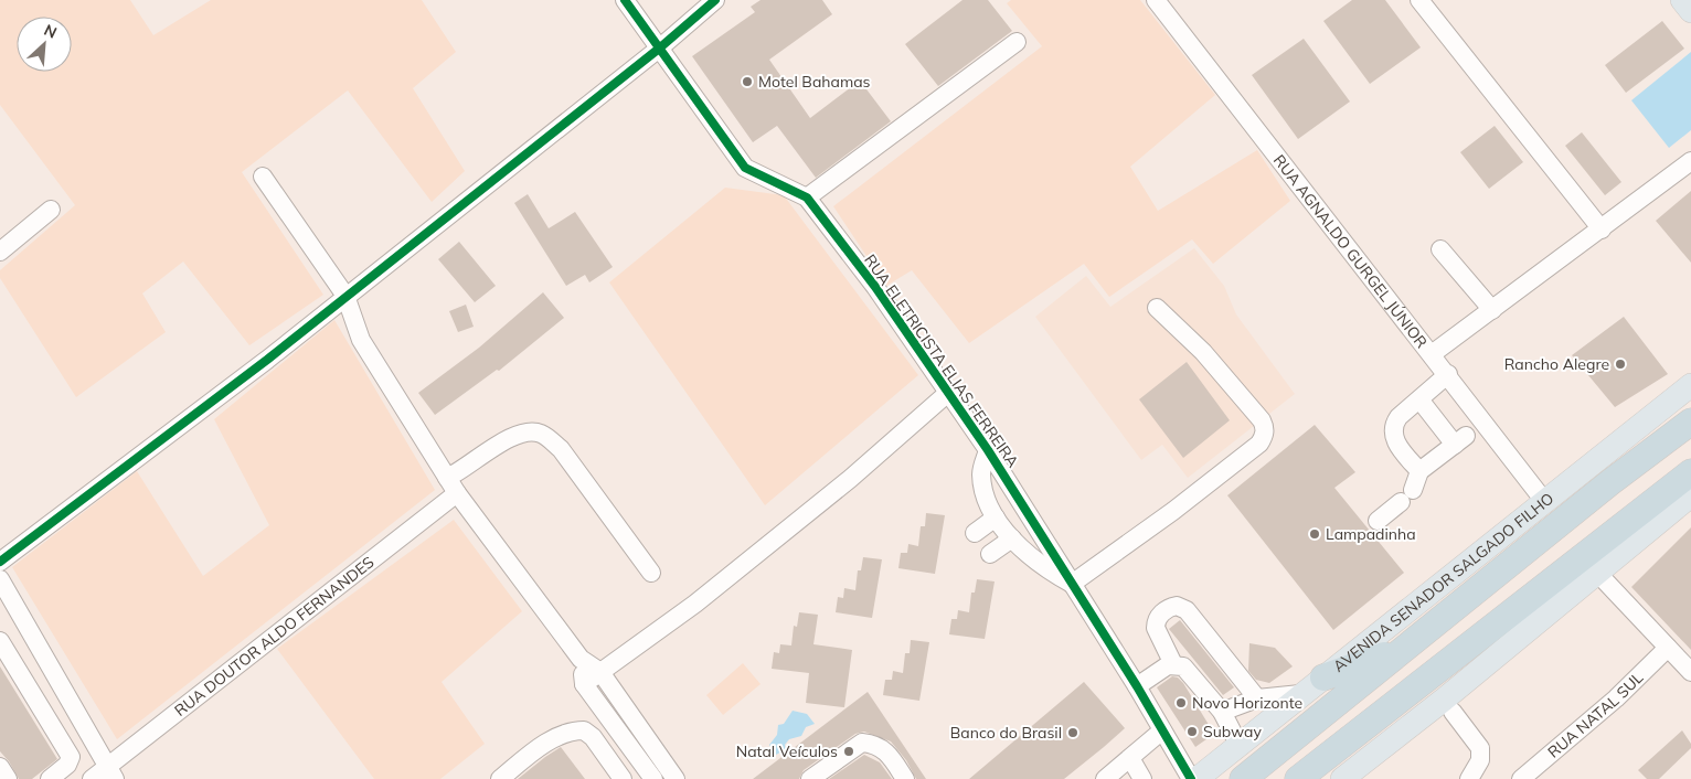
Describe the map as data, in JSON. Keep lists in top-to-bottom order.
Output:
{
  "streets": {
    "highway": ["AVENIDA SENADOR SALGADO FILHO"],
    "street": [
      "RUA AGNALDO GURGEL JÚNIOR",
      "RUA ELETRICISTA ELIAS FERREIRA",
      "RUA DOUTOR ALDO FERNANDES",
      "RUA NATAL SUL"
    ]
  },
  "crossings": [
    ["RUA AGNALDO GURGEL JÚNIOR", "AVENIDA SENADOR SALGADO FILHO"]
  ],
  "places": [
    "Motel Bahamas",
    "Rancho Alegre",
    "Lampadinha",
    "Novo Horizonte",
    "Subway",
    "Banco do Brasil",
    "Natal Veículos"
  ],
  "north": "top right"
}
